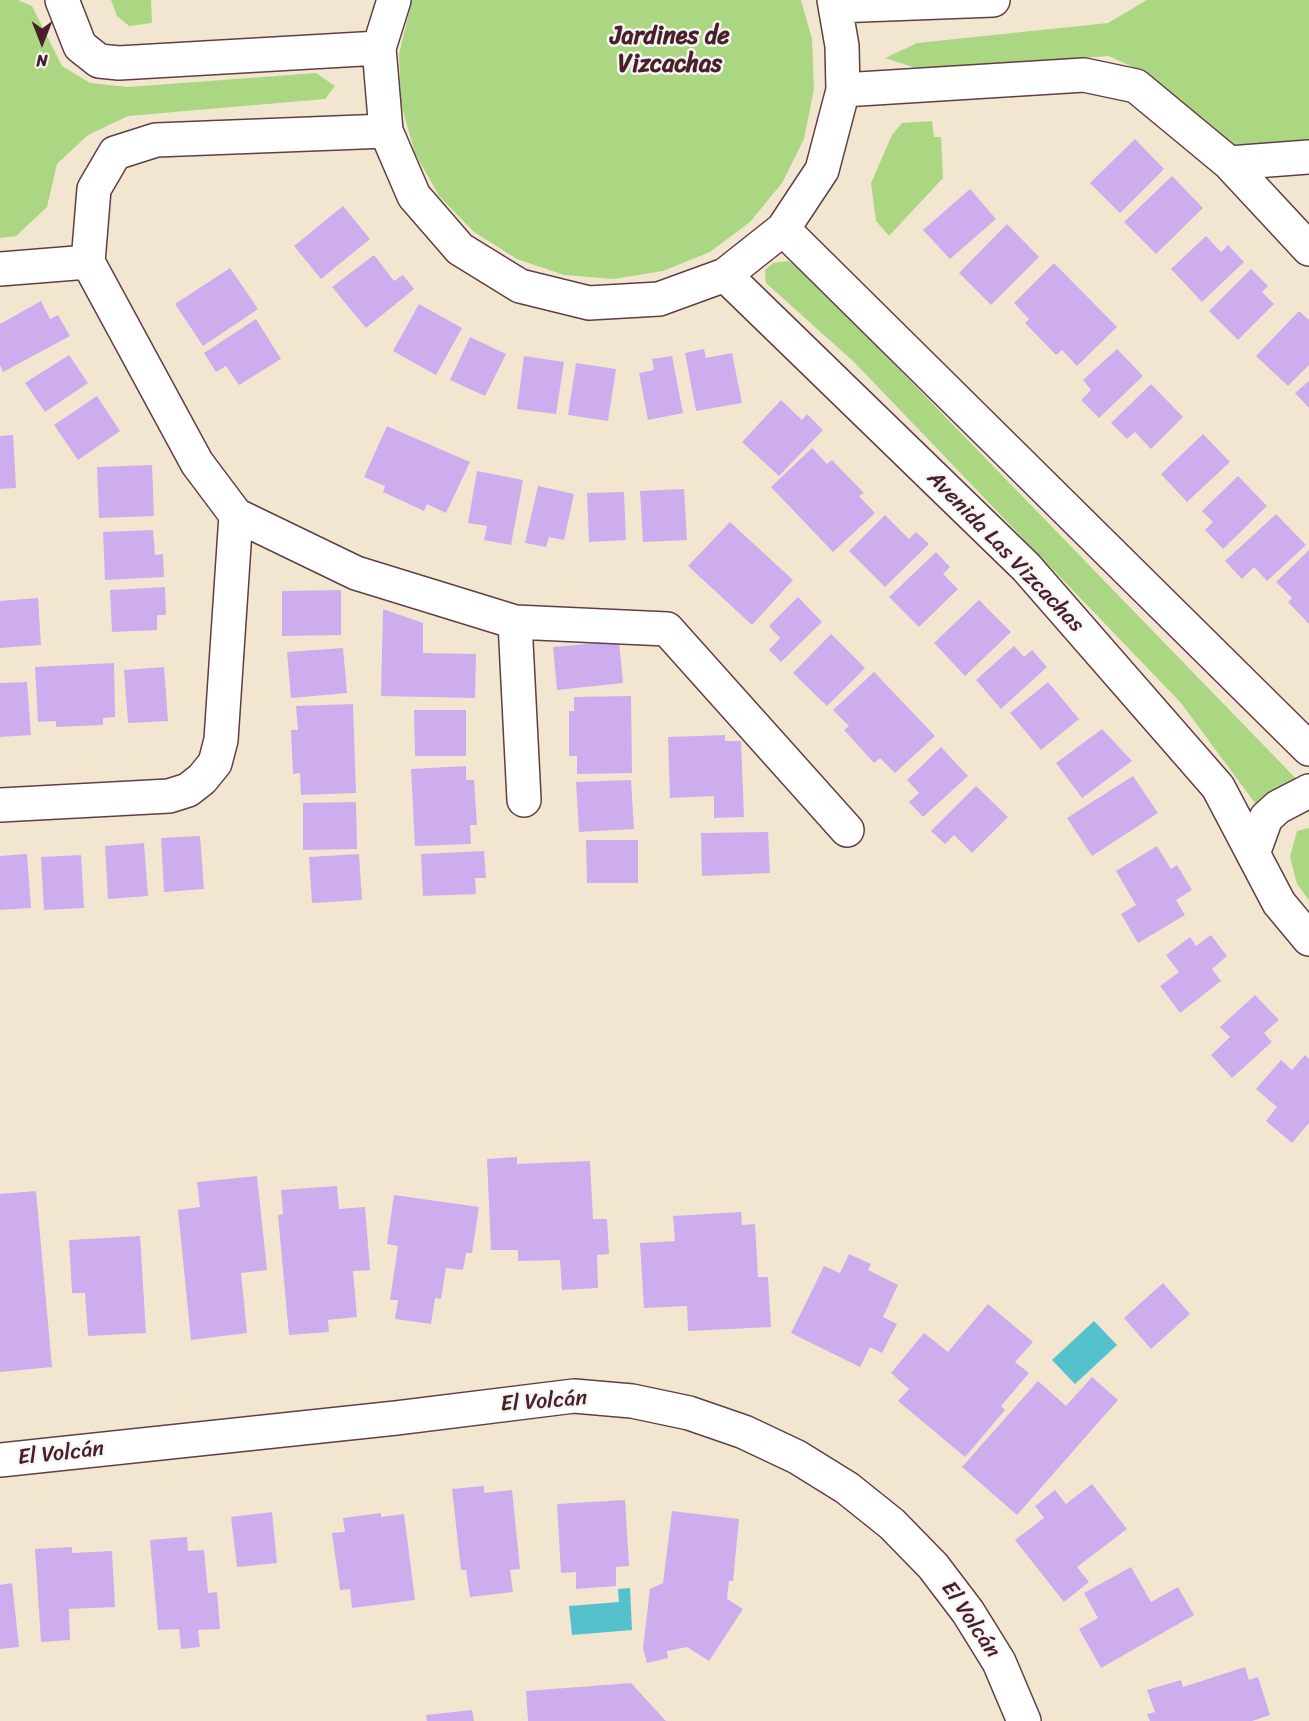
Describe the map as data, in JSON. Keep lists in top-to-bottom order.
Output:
{
  "streets": {
    "street": ["Avenida Las Vizcachas", "El Volcán"]
  },
  "districts": ["Jardines de Vizcachas"],
  "north": "bottom"
}
